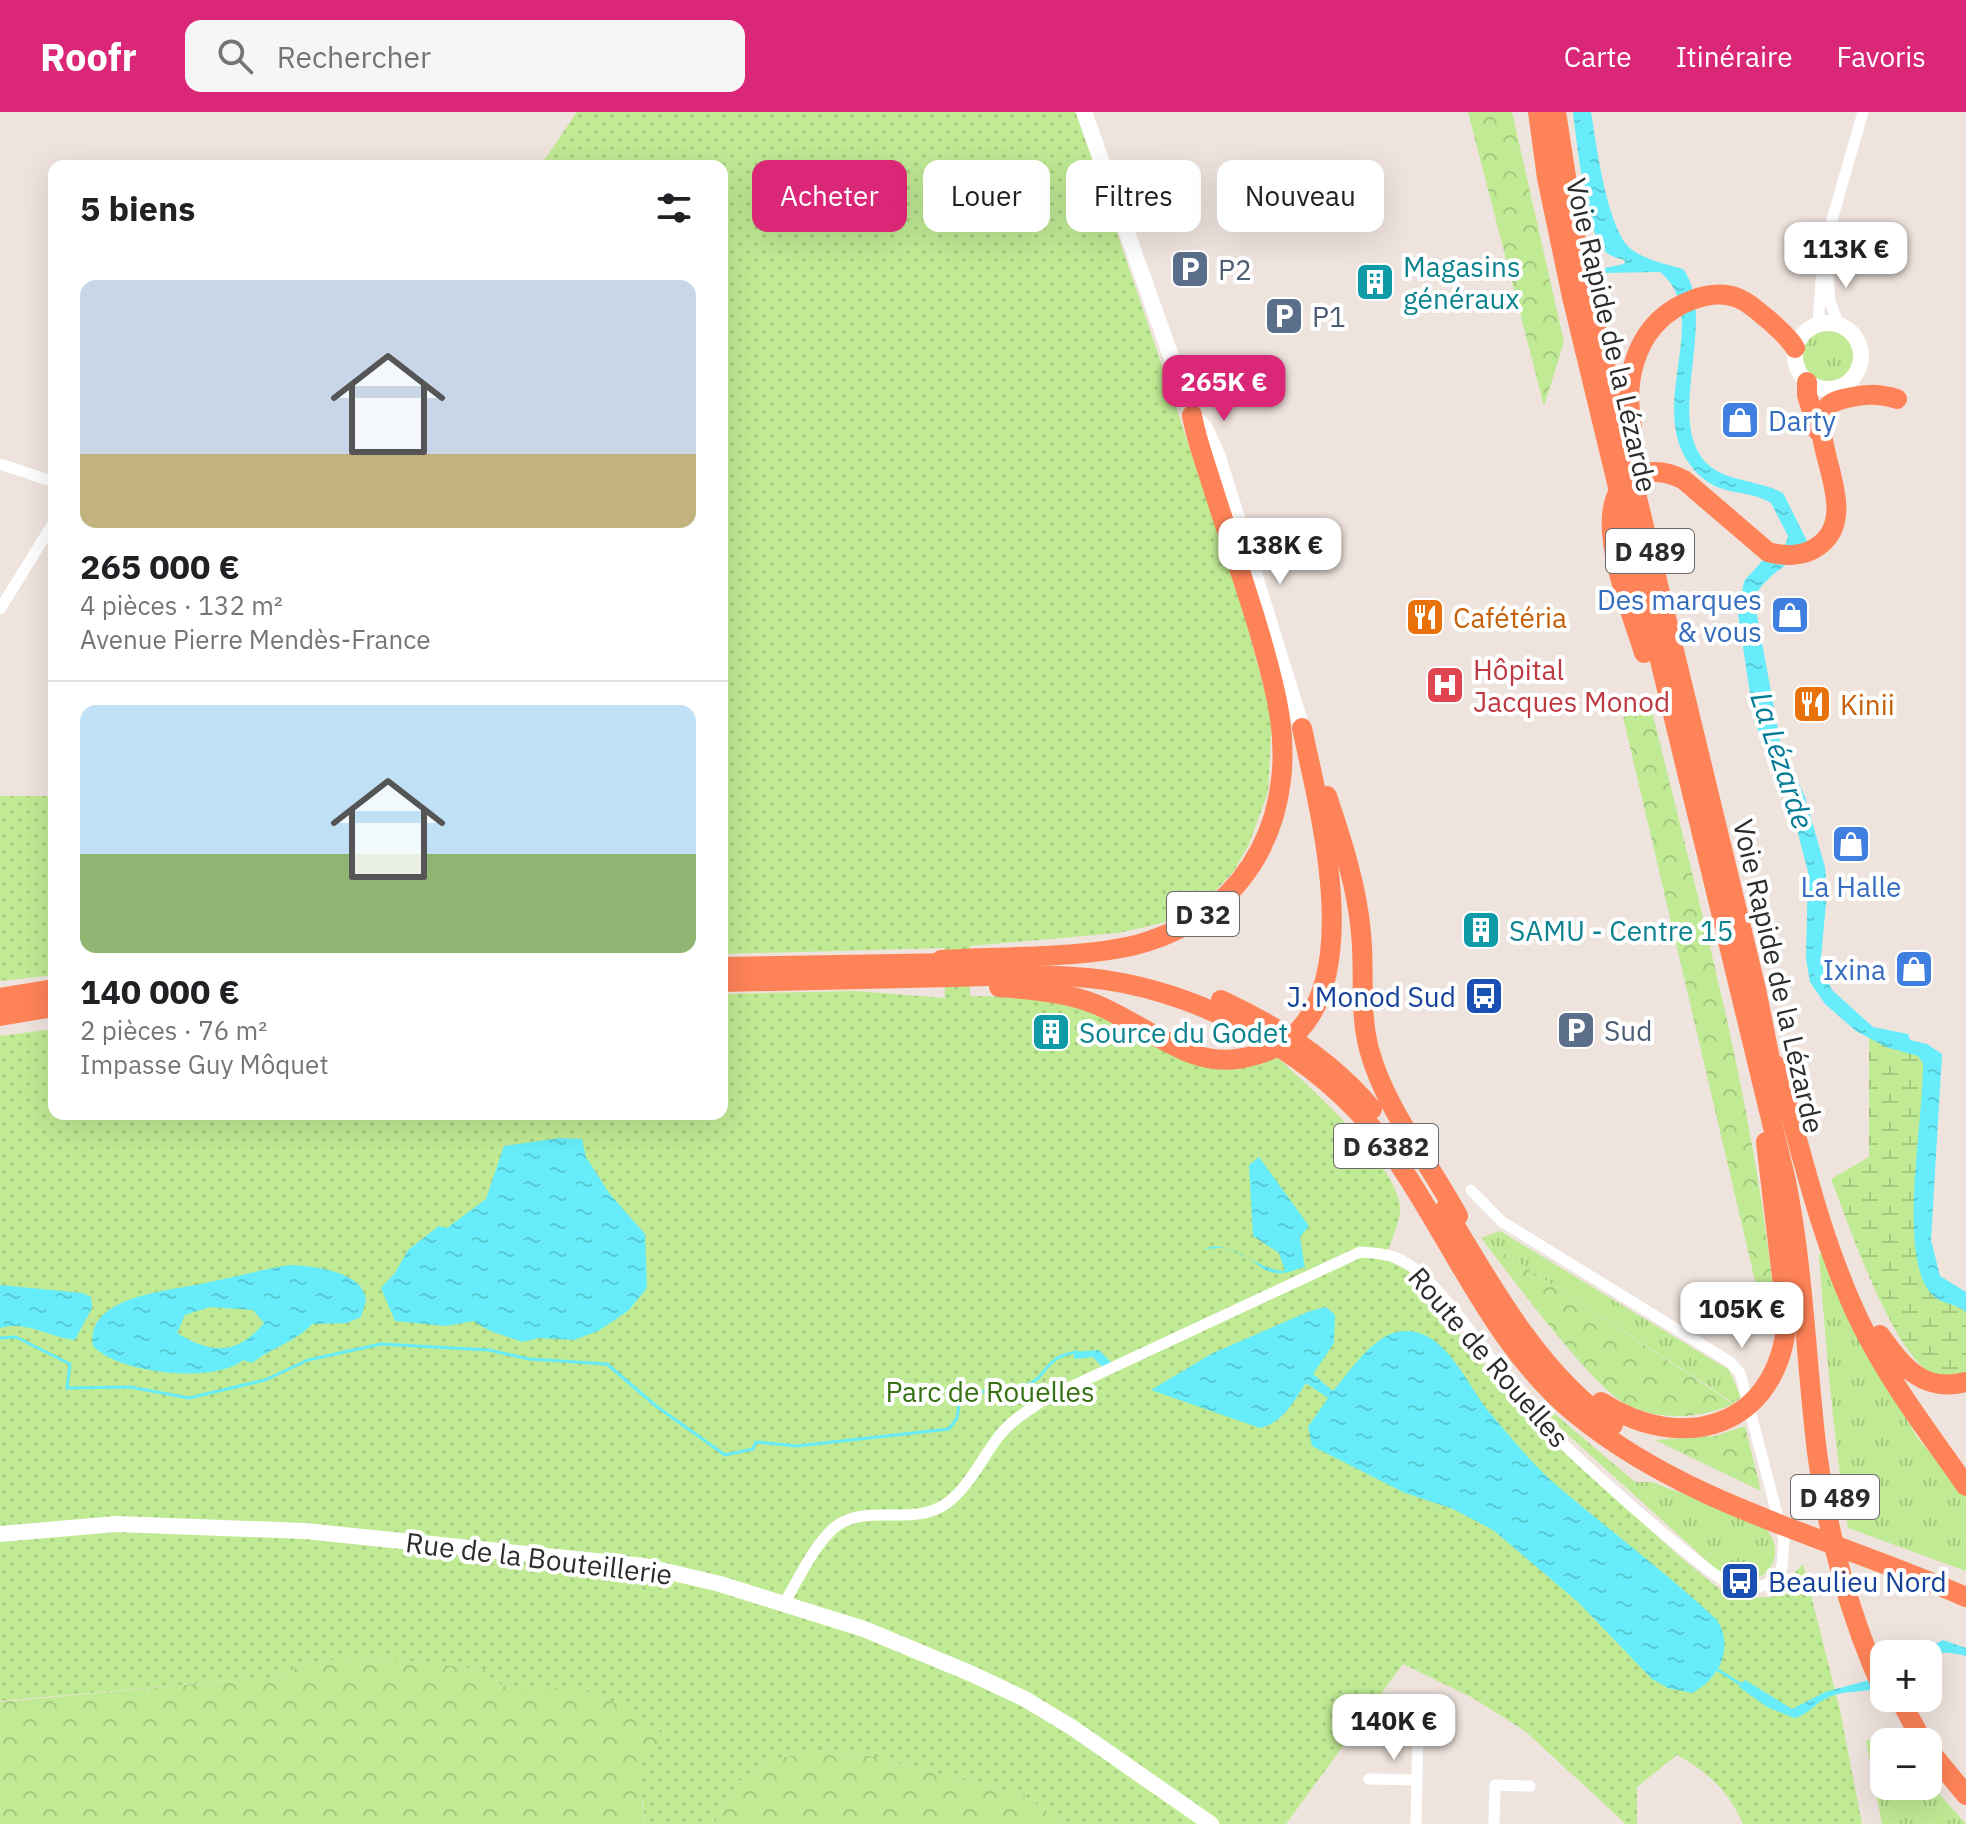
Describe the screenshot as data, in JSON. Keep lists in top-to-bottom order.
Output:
{
  "streets": {
    "highway": [
      "Voie Rapide de la Lézarde",
      "D 489",
      "D 32",
      "D 6382"
    ],
    "street": ["Route de Rouelles", "Rue de la Bouteillerie"]
  },
  "crossings": [
    ["Voie Rapide de la Lézarde", "D 489"],
    ["D 32", "D 6382"],
    ["Route de Rouelles", "Rue de la Bouteillerie"]
  ],
  "water": ["La Lézarde"],
  "parks": ["Parc de Rouelles"],
  "places": {
    "parking": ["P2", "P1", "Sud"],
    "building": ["Magasins généraux", "SAMU - Centre 15", "Source du Godet"],
    "shop": [
      "Darty",
      "Des marques & vous",
      "La Halle",
      "Ixina"
    ],
    "restaurant": ["Cafétéria", "Kinii"],
    "hospital": ["Hôpital Jacques Monod"],
    "bus stop": ["J. Monod Sud", "Beaulieu Nord"]
  },
  "page": {
    "header": "Roofr",
    "search": "Rechercher",
    "nav": ["Carte", "Itinéraire", "Favoris"],
    "chip": [
      "Acheter",
      "Louer",
      "Filtres",
      "Nouveau"
    ],
    "heading": "5 biens",
    "price": [
      "113K €",
      "265K €",
      "138K €",
      "105K €",
      "140K €"
    ],
    "list": [
      {
        "name": "265 000 €",
        "note": "4 pièces · 132 m² · Avenue Pierre Mendès-France"
      },
      {
        "name": "140 000 €",
        "note": "2 pièces · 76 m² · Impasse Guy Môquet"
      }
    ],
    "map_buttons": ["+", "−"]
  }
}
